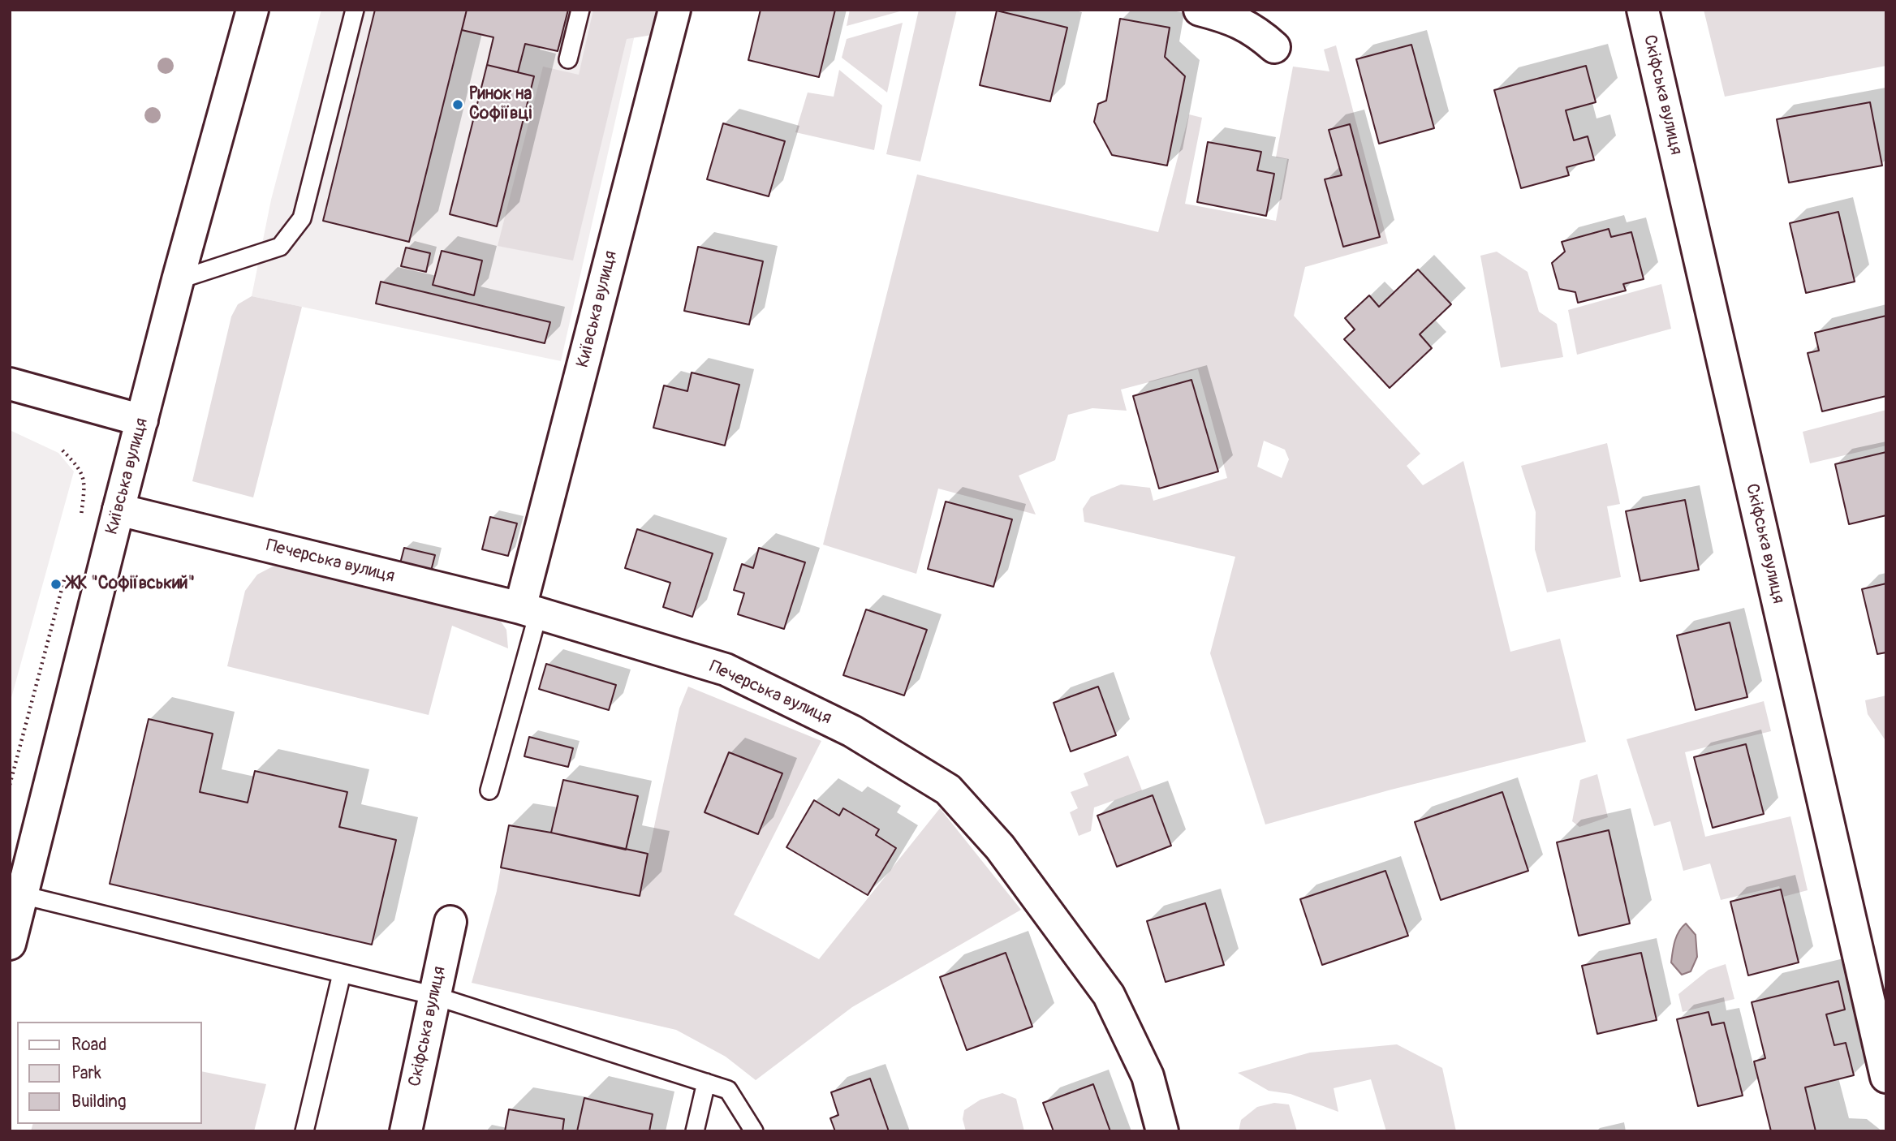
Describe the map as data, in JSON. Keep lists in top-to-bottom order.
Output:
{
  "streets": {
    "street": ["Скіфська вулиця", "Київська вулиця", "Печерська вулиця"]
  },
  "crossings": [
    ["Київська вулиця", "Печерська вулиця"]
  ],
  "places": ["Ринок на Софіївці", "ЖК \"Софіївський\""],
  "legend": ["Road", "Park", "Building"]
}
